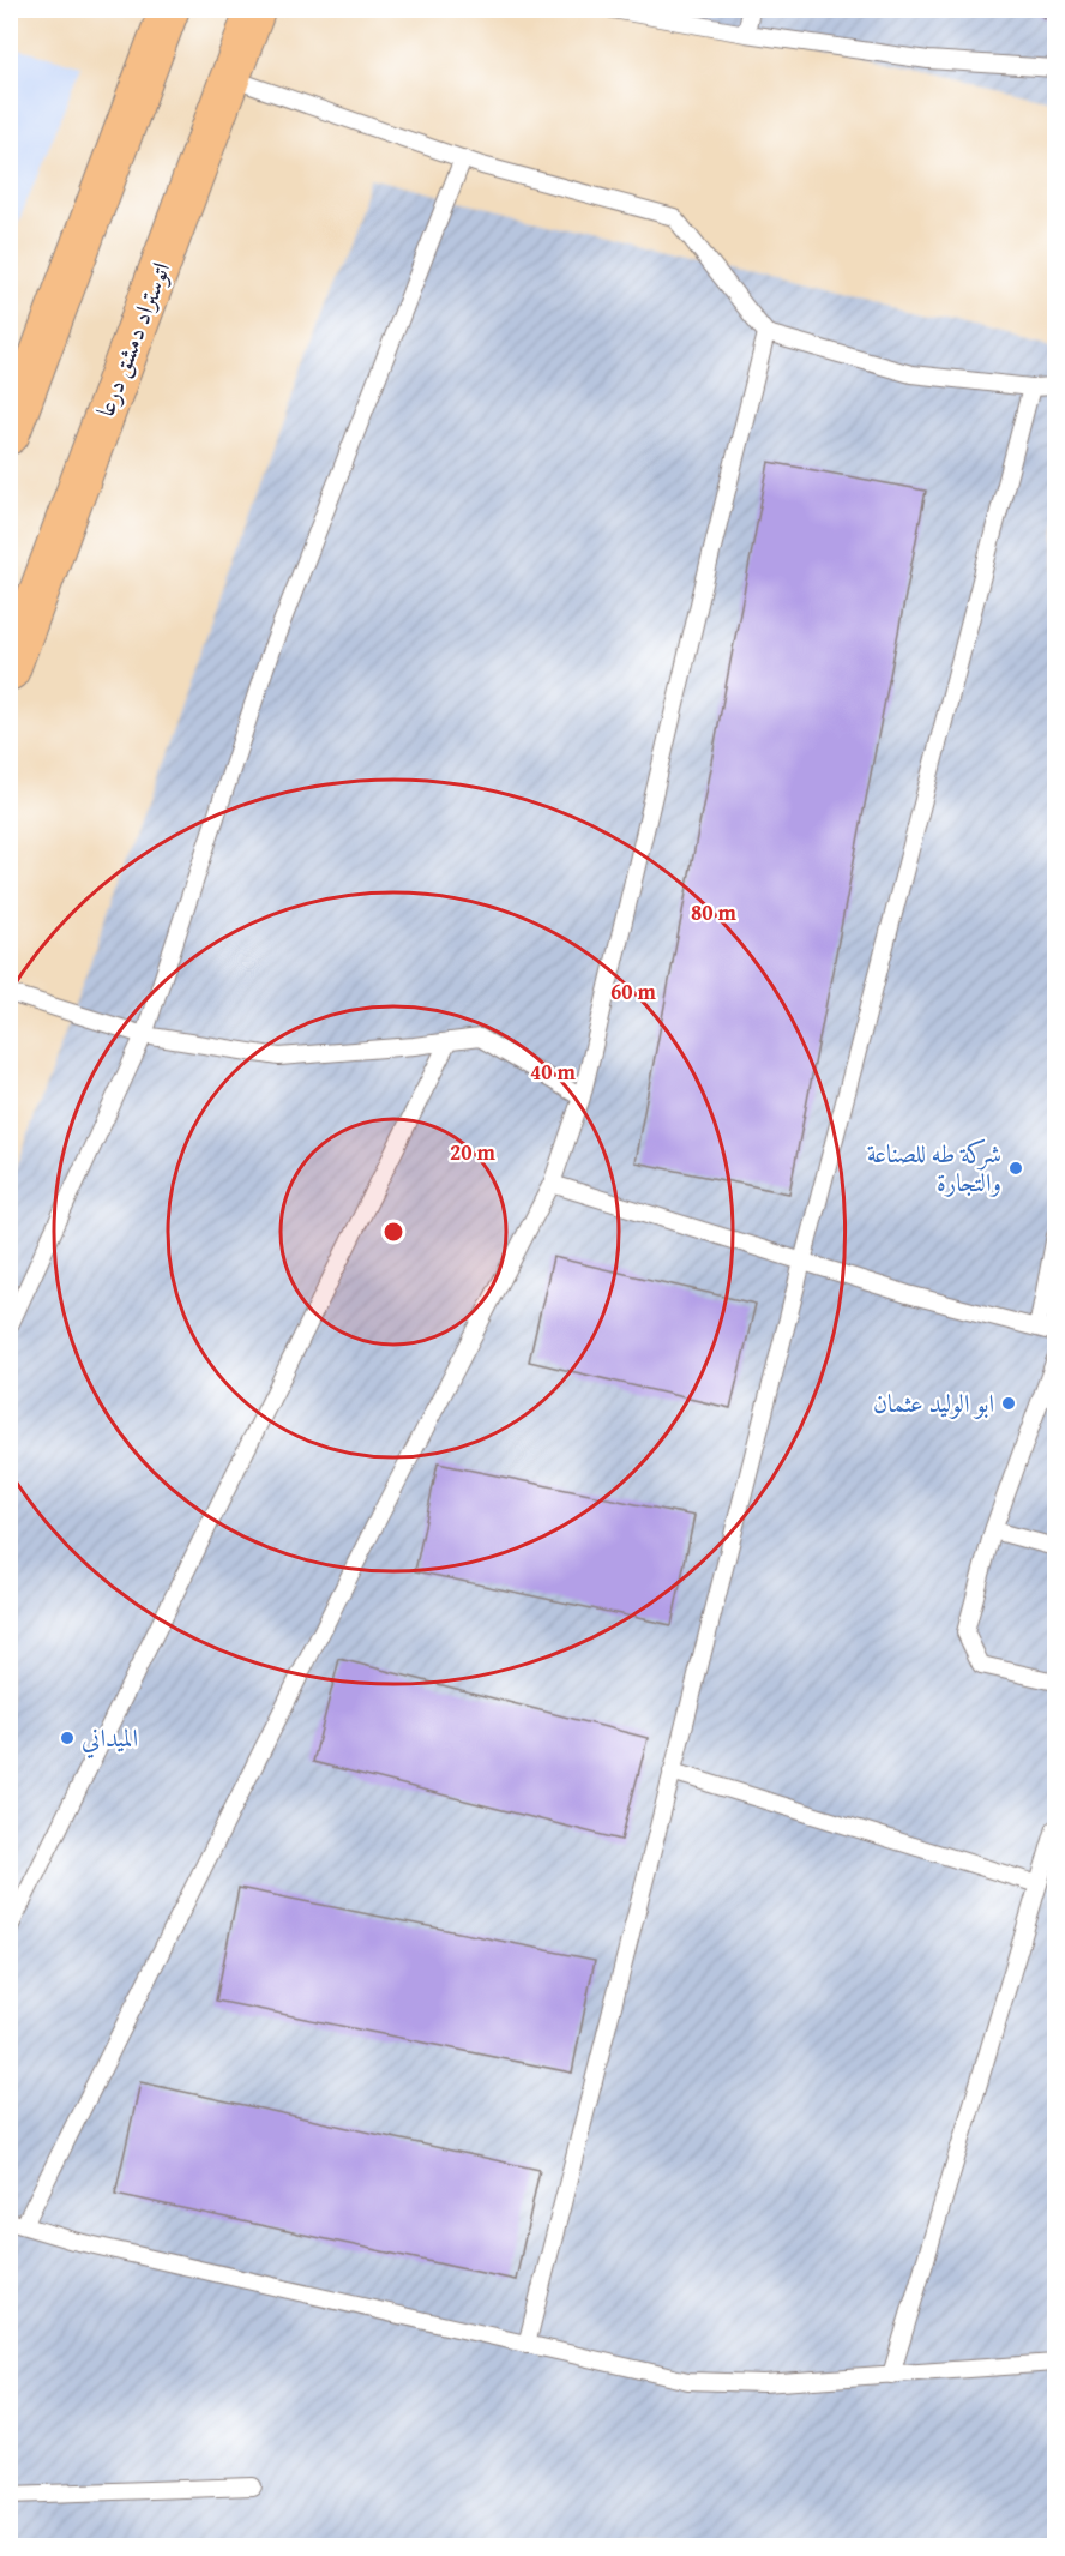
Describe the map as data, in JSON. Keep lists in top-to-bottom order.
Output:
{
  "streets": {
    "highway": ["اتوستراد دمشق درعا"]
  },
  "places": ["شركة طه للصناعة والتجارة", "ابو الوليد عثمان", "الميداني"],
  "rings": [
    "80 m",
    "60 m",
    "40 m",
    "20 m"
  ]
}
